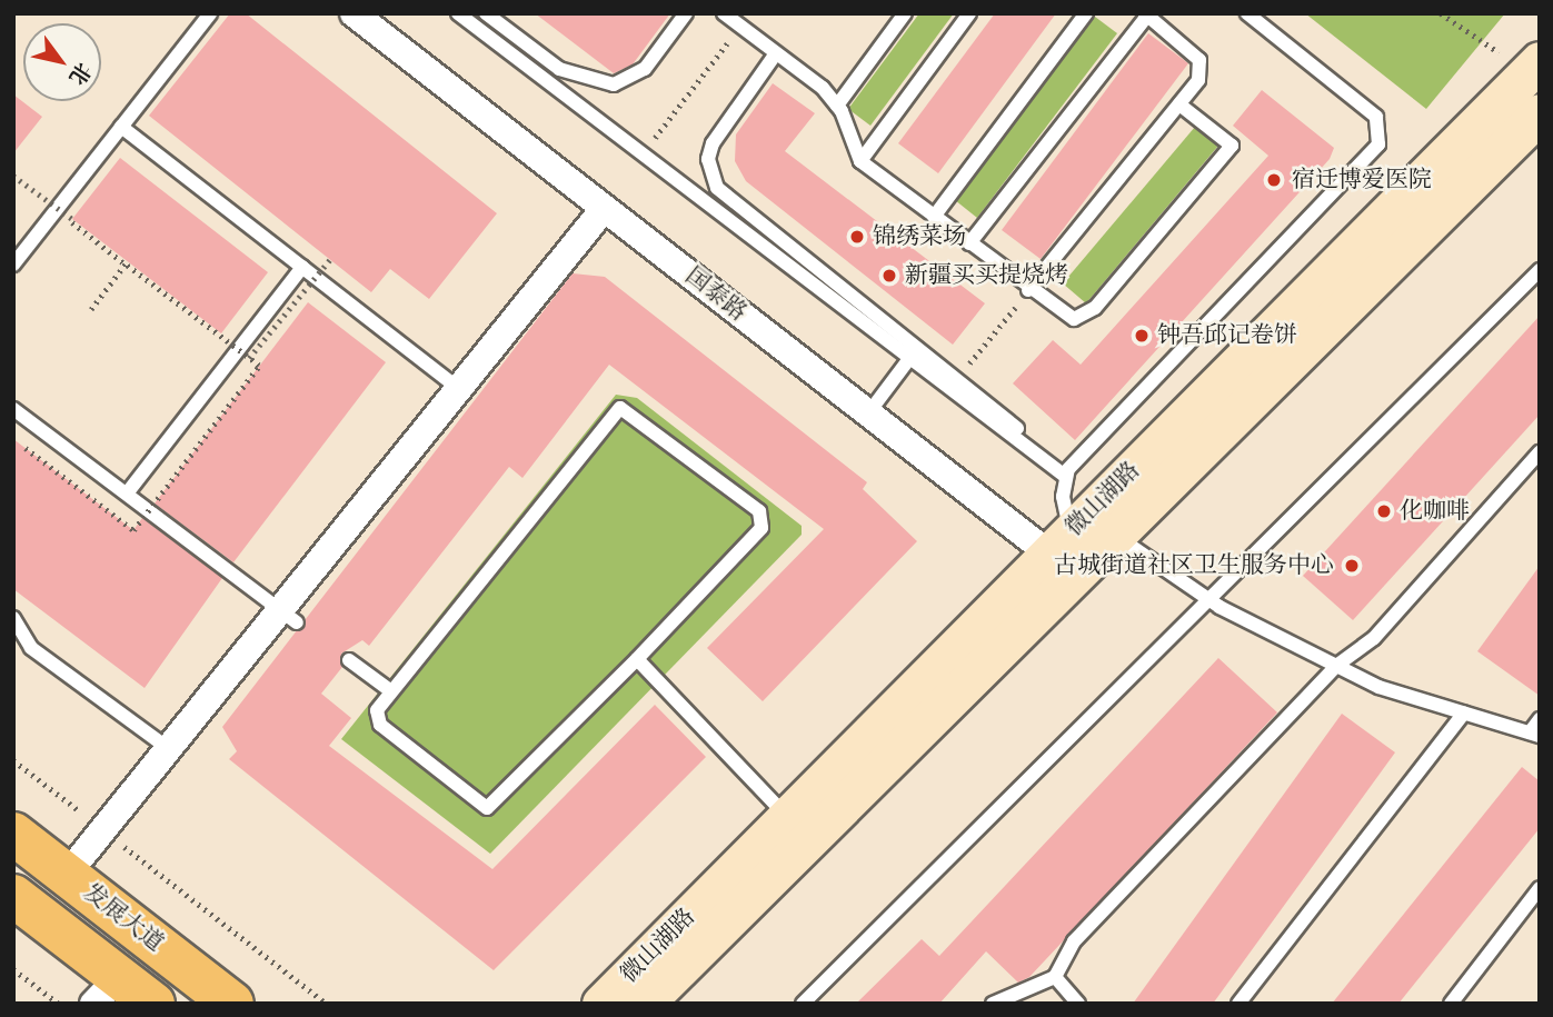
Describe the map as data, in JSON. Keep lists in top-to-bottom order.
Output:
{
  "streets": {
    "main road": ["发展大道"],
    "street": ["国泰路", "微山湖路"]
  },
  "crossings": [
    ["国泰路", "微山湖路"]
  ],
  "places": [
    "宿迁博爱医院",
    "锦绣菜场",
    "新疆买买提烧烤",
    "钟吾邱记卷饼",
    "化咖啡",
    "古城街道社区卫生服务中心"
  ],
  "north": "bottom right"
}
